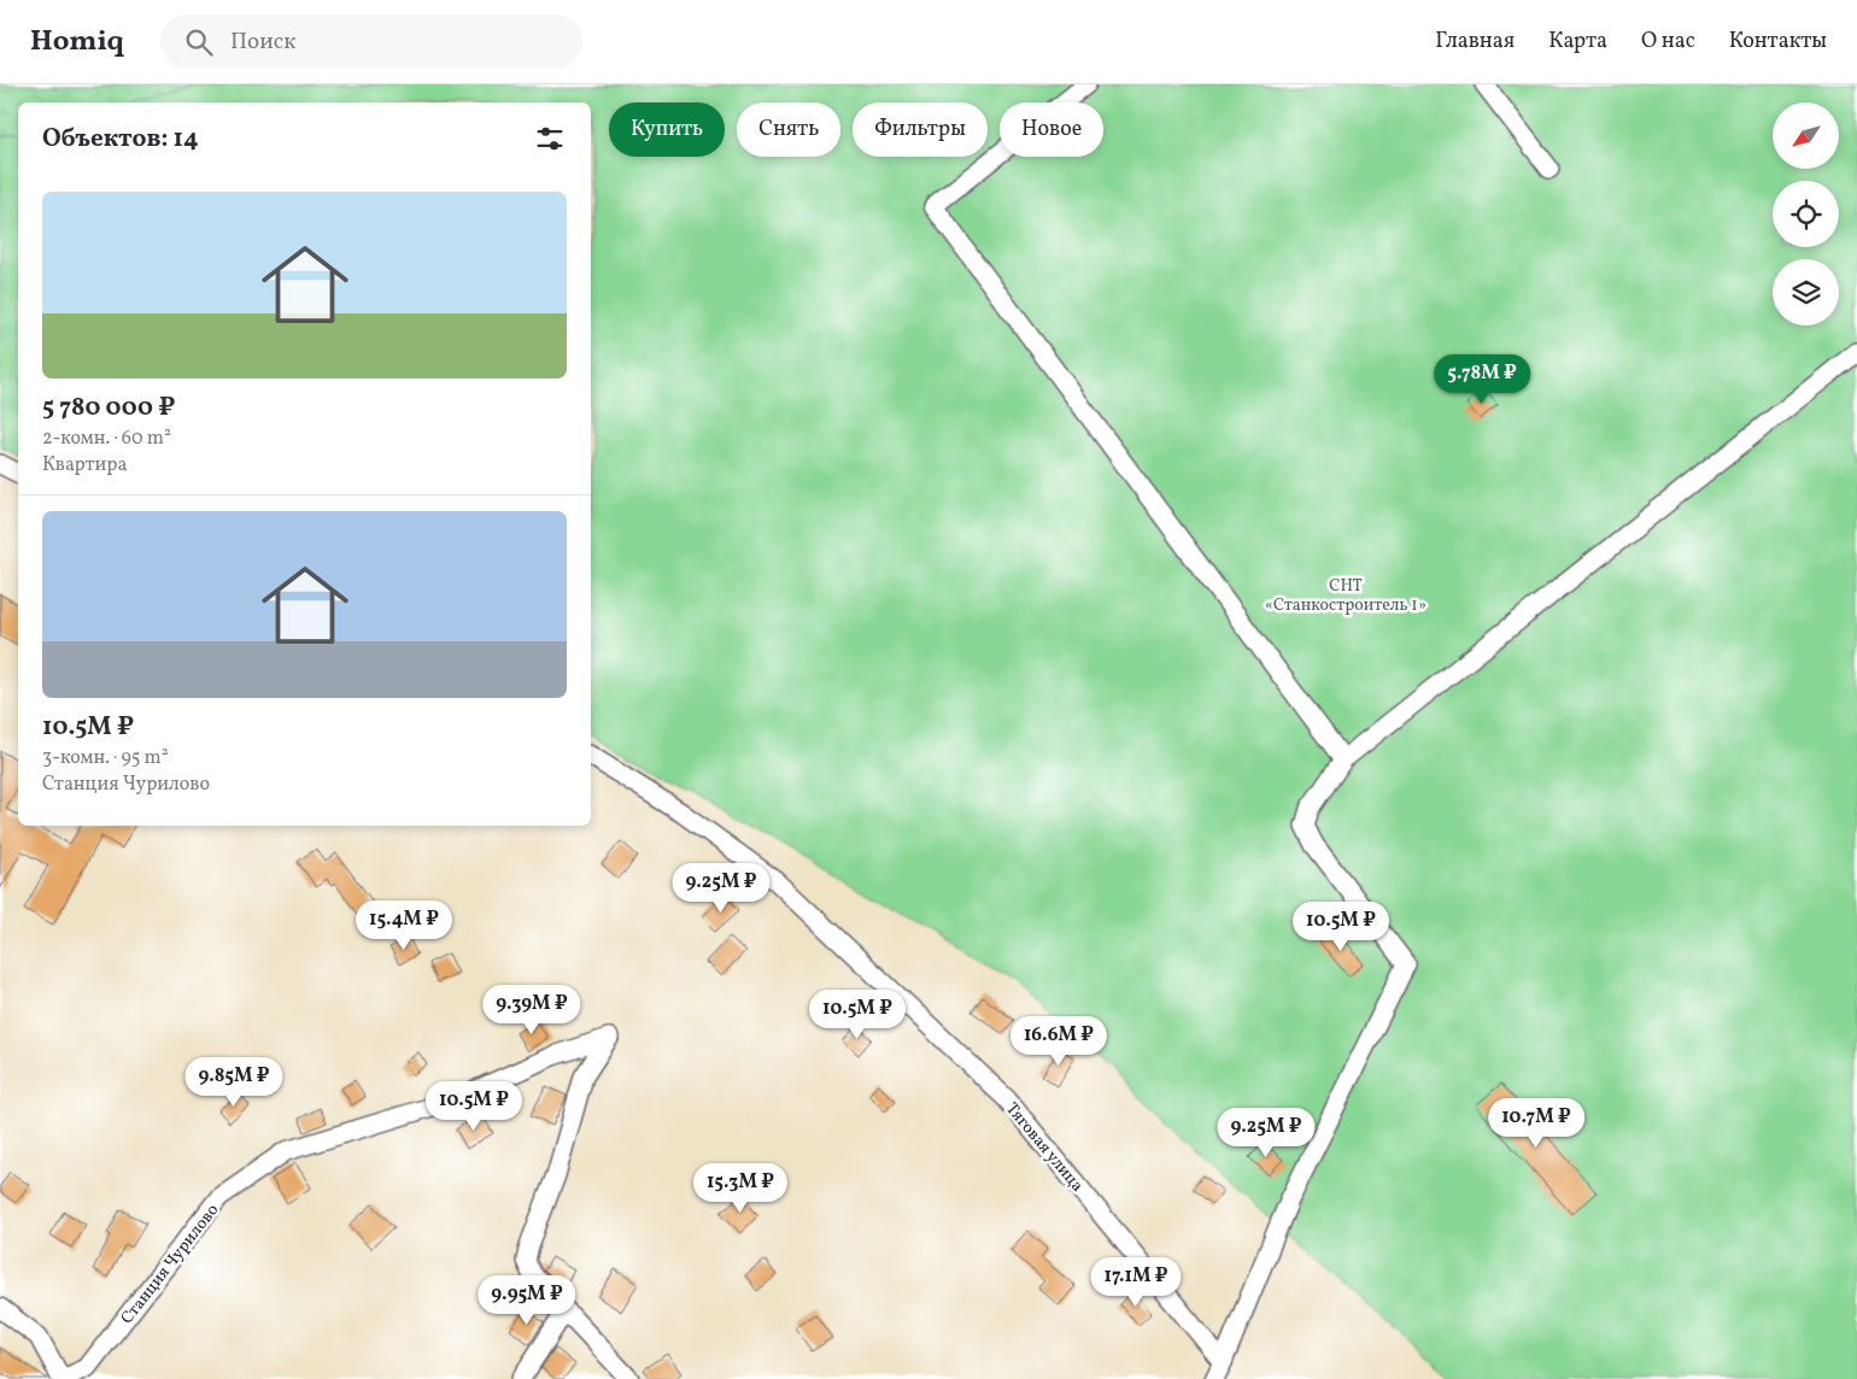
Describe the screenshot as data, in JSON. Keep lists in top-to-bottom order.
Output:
{
  "streets": {
    "street": ["Тяговая улица", "Станция Чурилово"]
  },
  "parks": ["СНТ «Станкостроитель 1»"],
  "north": "bottom left",
  "page": {
    "header": "Homiq",
    "search": "Поиск",
    "nav": [
      "Главная",
      "Карта",
      "О нас",
      "Контакты"
    ],
    "chip": [
      "Купить",
      "Снять",
      "Фильтры",
      "Новое"
    ],
    "heading": "Объектов: 14",
    "list": [
      {
        "name": "5 780 000 ₽",
        "note": "2-комн. · 60 m² · Квартира"
      },
      {
        "name": "10.5M ₽",
        "note": "3-комн. · 95 m² · Станция Чурилово"
      }
    ],
    "price": [
      "5.78M ₽",
      "9.25M ₽",
      "15.4M ₽",
      "10.5M ₽",
      "9.39M ₽",
      "10.5M ₽",
      "16.6M ₽",
      "9.85M ₽",
      "10.5M ₽",
      "10.7M ₽",
      "9.25M ₽",
      "15.3M ₽",
      "17.1M ₽",
      "9.95M ₽"
    ]
  }
}
